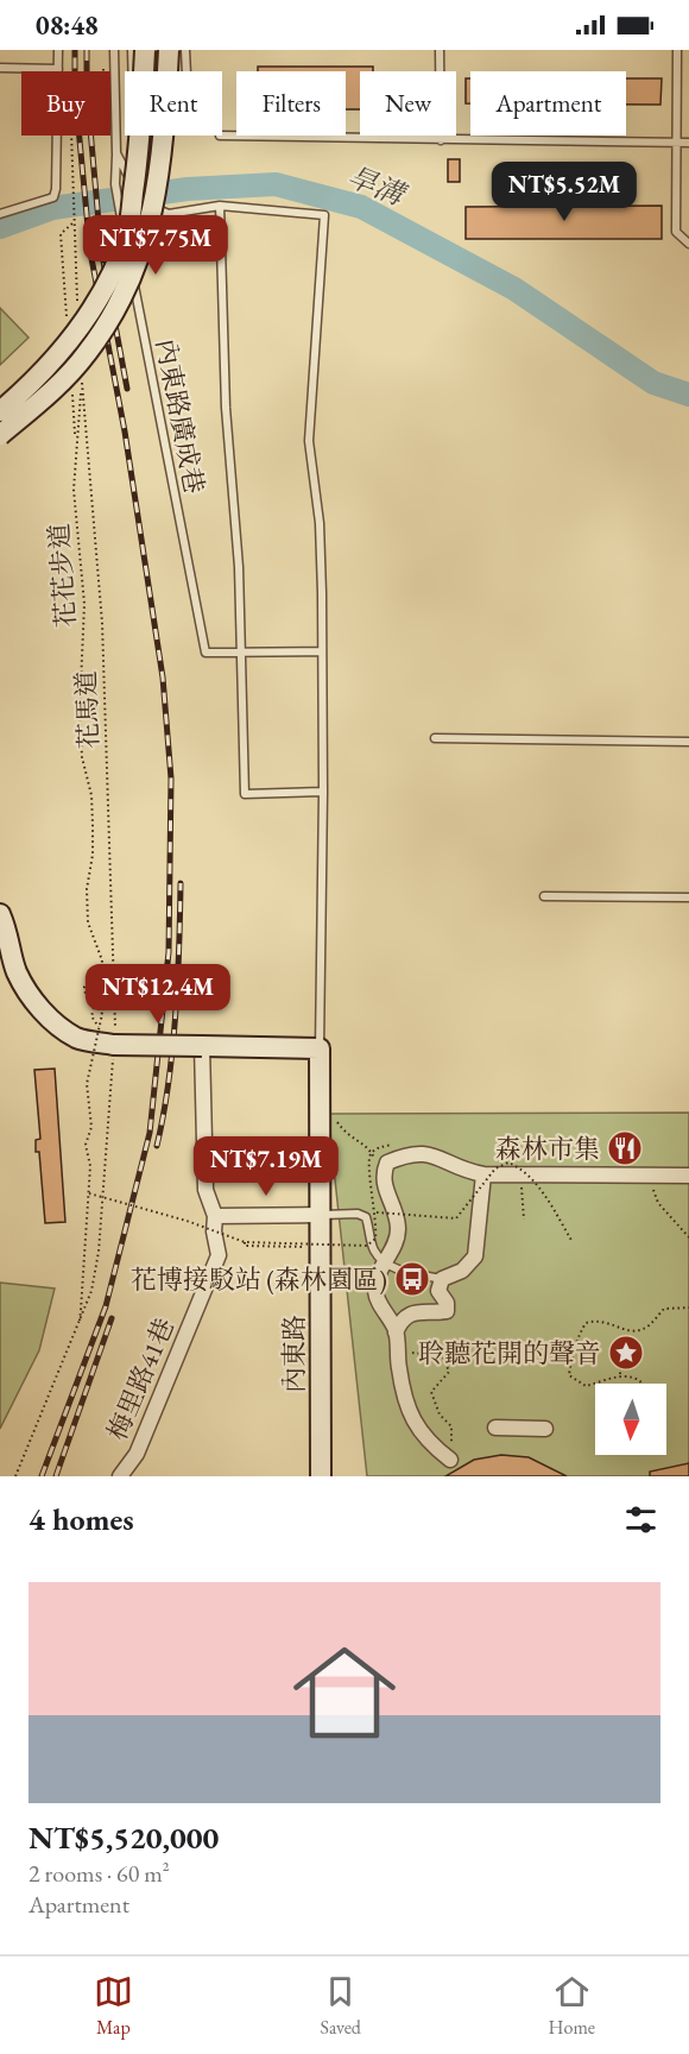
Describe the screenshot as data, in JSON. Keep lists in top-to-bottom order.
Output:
{
  "streets": {
    "street": ["內東路", "梅里路41巷"],
    "lane": ["內東路廣成巷"],
    "path": ["花花步道", "花馬道"]
  },
  "crossings": [
    ["花花步道", "花馬道"]
  ],
  "water": ["旱溝"],
  "places": {
    "restaurant": ["森林市集"],
    "bus stop": ["花博接駁站 (森林園區)"],
    "place": ["聆聽花開的聲音"]
  },
  "north": "bottom",
  "page": {
    "status": "08:48",
    "chip": [
      "Buy",
      "Rent",
      "Filters",
      "New",
      "Apartment"
    ],
    "price": [
      "NT$5.52M",
      "NT$7.75M",
      "NT$12.4M",
      "NT$7.19M"
    ],
    "heading": "4 homes",
    "list": [
      {
        "name": "NT$5,520,000",
        "note": "2 rooms · 60 m² · Apartment"
      }
    ],
    "tabs": ["Map", "Saved", "Home"]
  }
}
